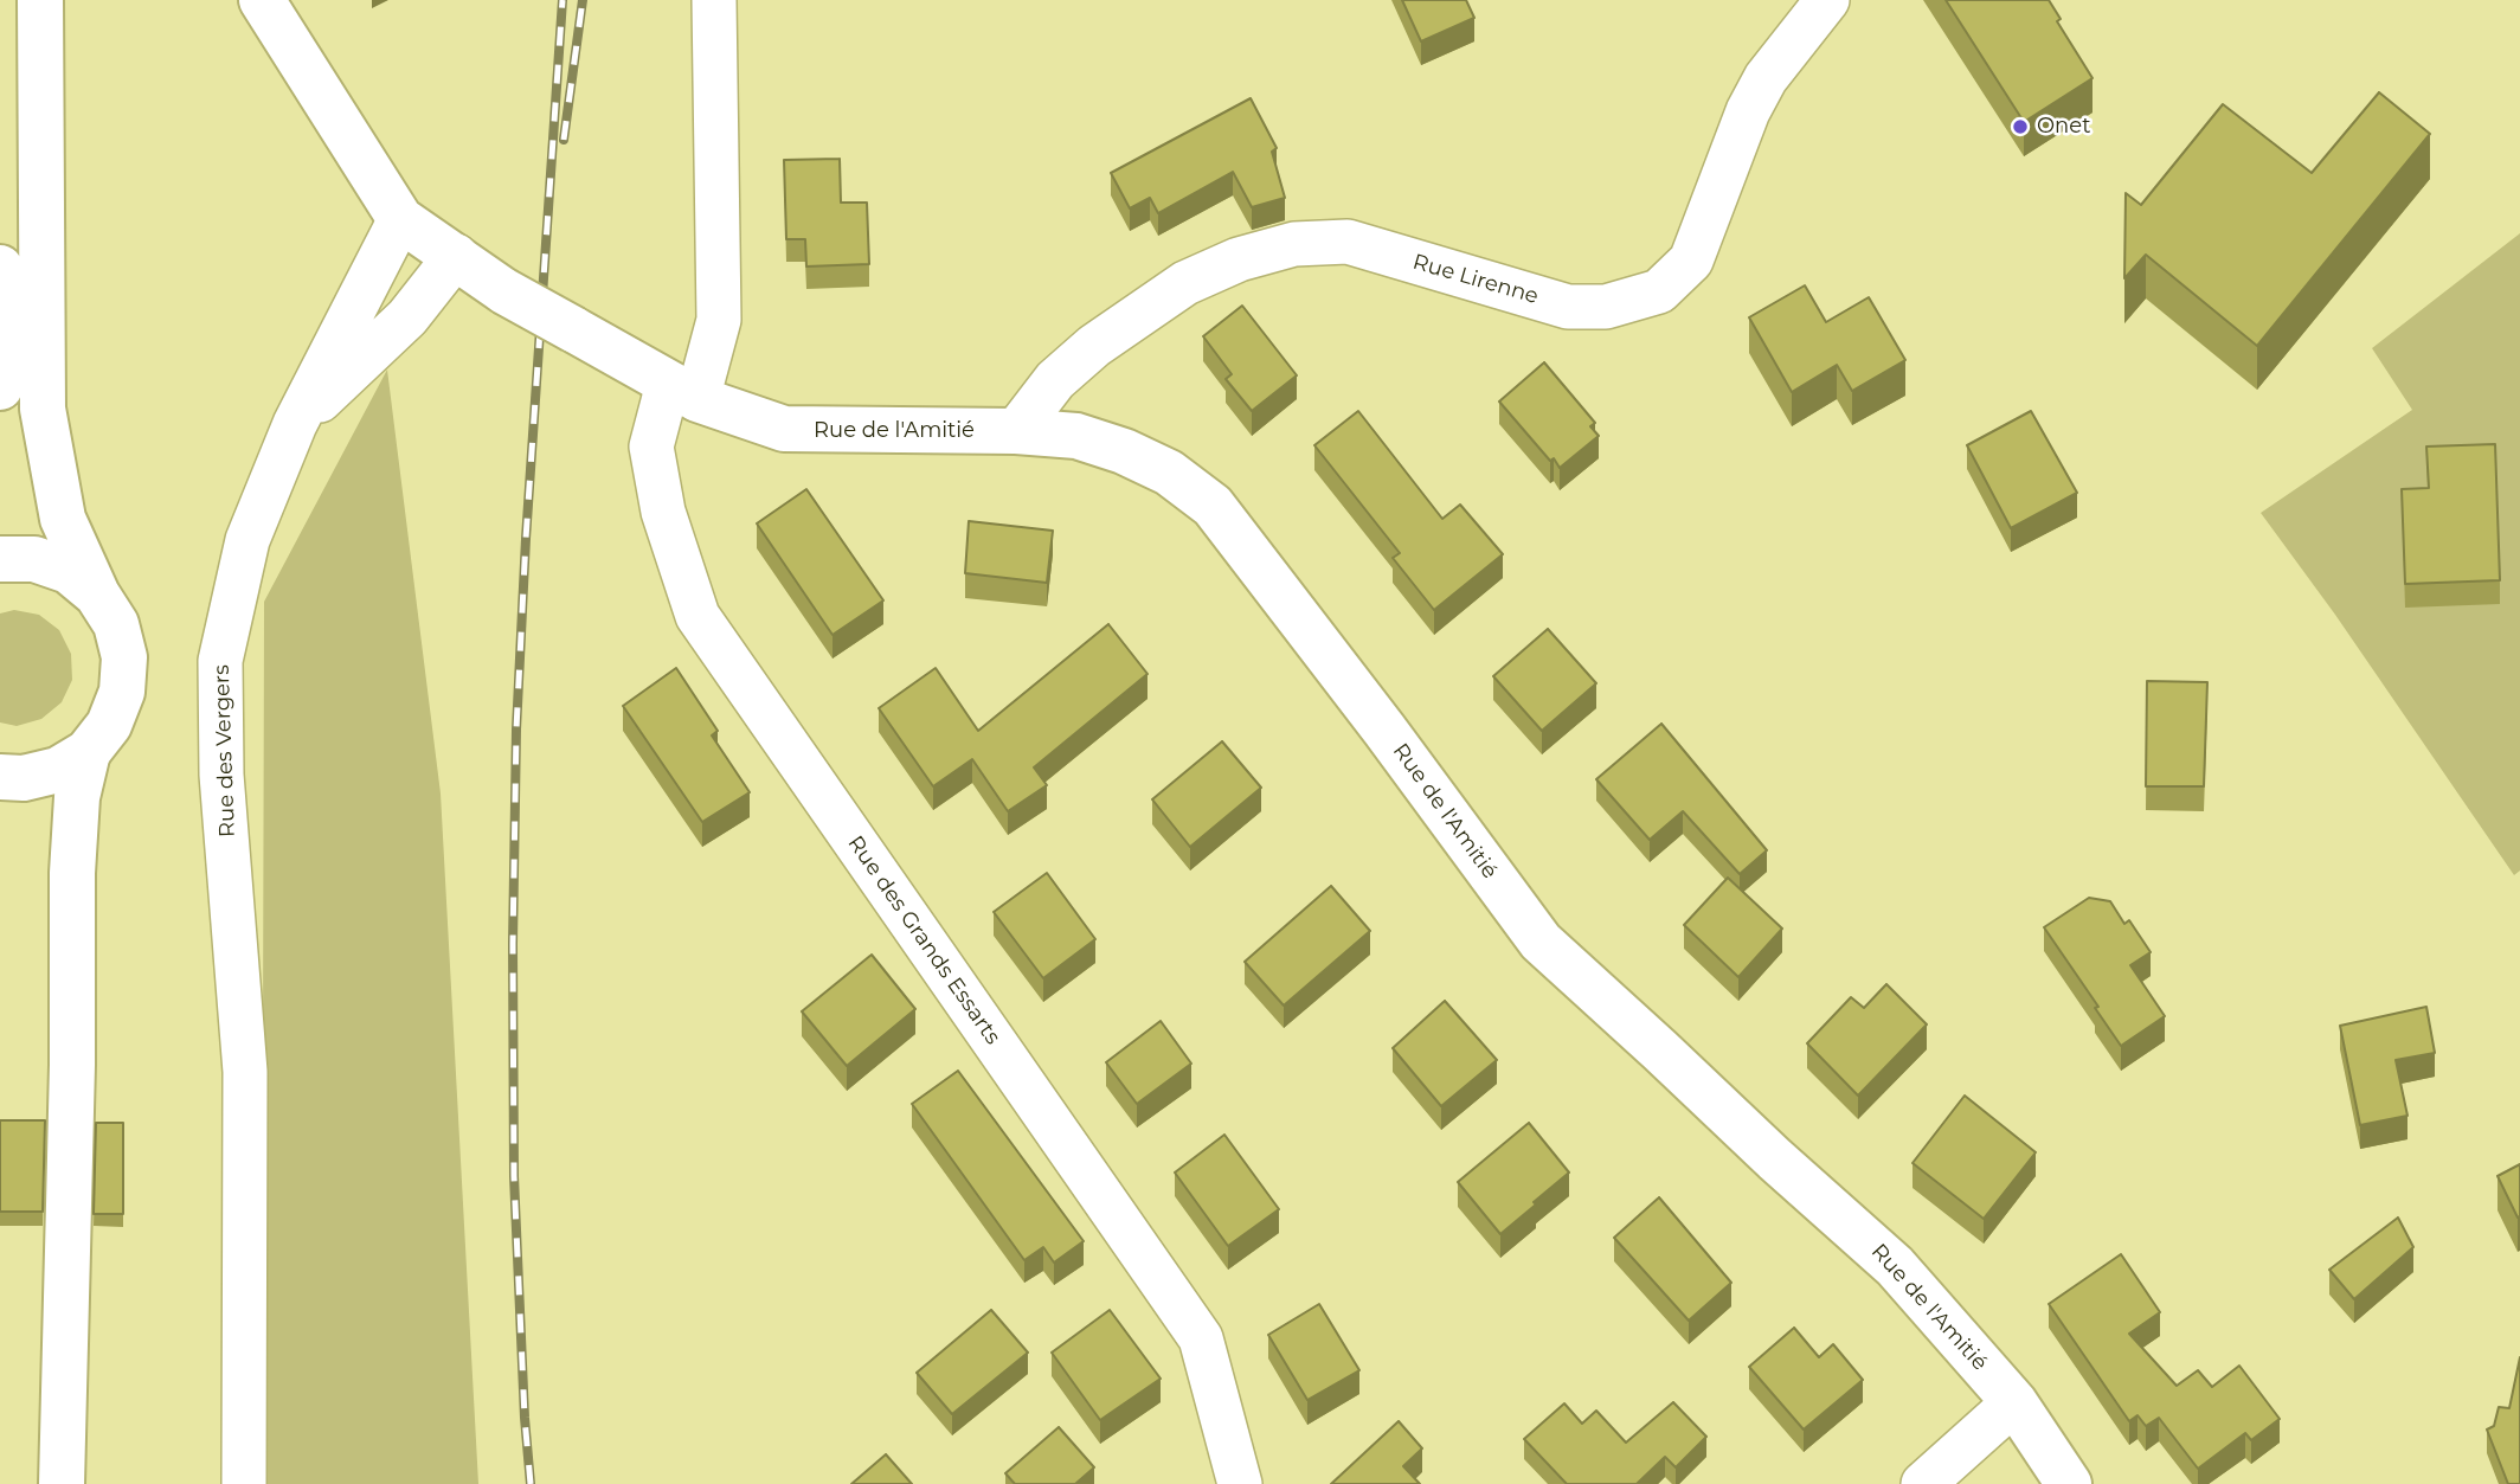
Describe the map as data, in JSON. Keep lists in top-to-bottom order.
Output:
{
  "streets": {
    "main road": ["Rue de l'Amitié"],
    "street": ["Rue Lirenne", "Rue des Vergers", "Rue des Grands Essarts"]
  },
  "crossings": [
    ["Rue Lirenne", "Rue de l'Amitié"],
    ["Rue de l'Amitié", "Rue des Vergers"],
    ["Rue de l'Amitié", "Rue des Grands Essarts"]
  ],
  "places": ["Onet"]
}
